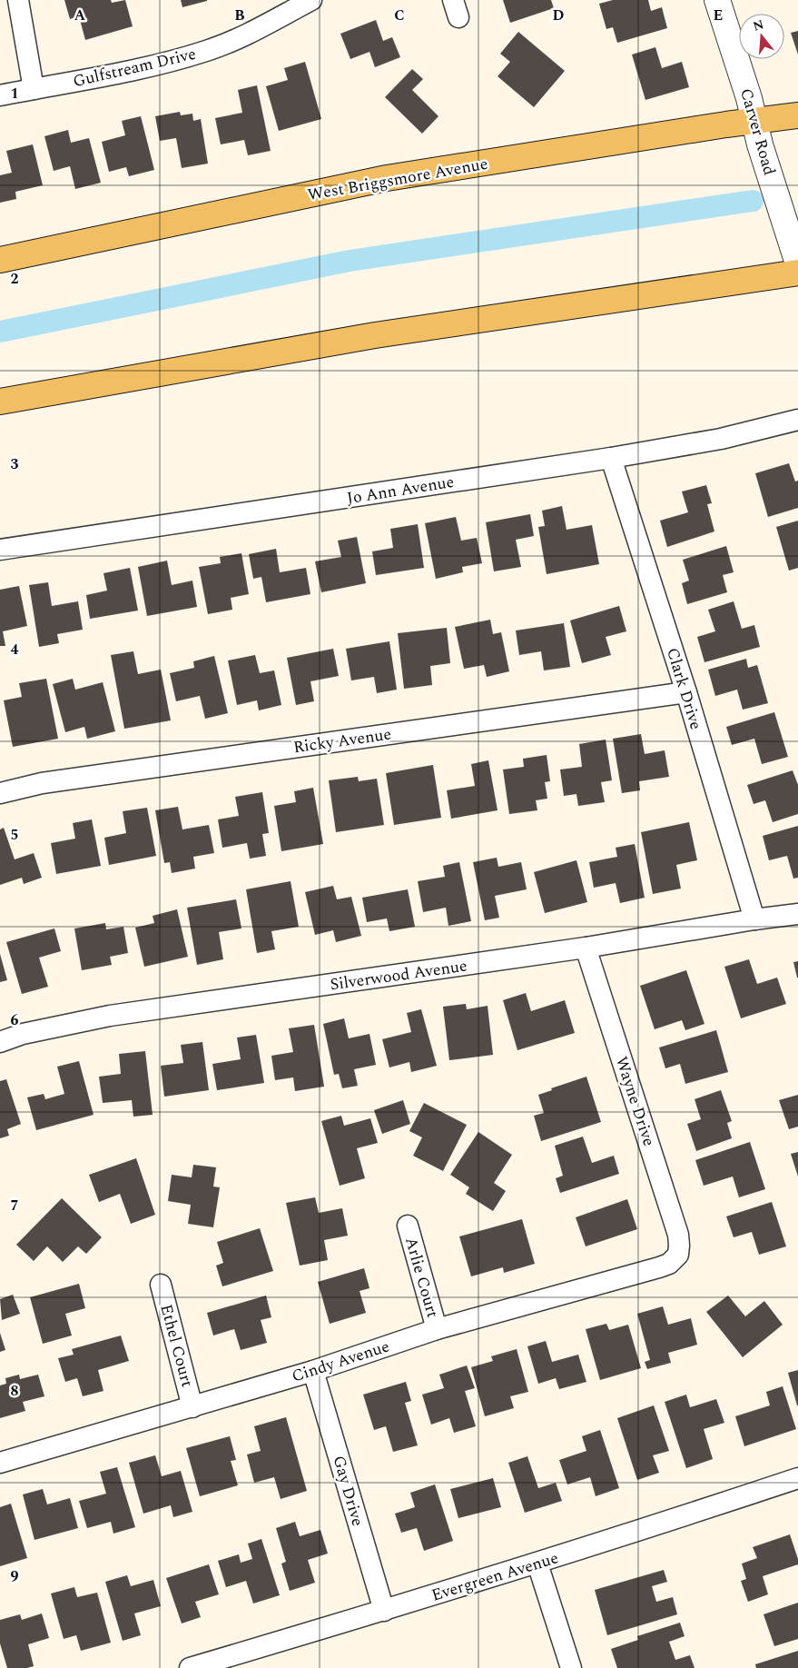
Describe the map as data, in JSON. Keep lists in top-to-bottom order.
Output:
{
  "streets": {
    "main road": ["West Briggsmore Avenue"],
    "street": [
      "Gulfstream Drive",
      "Carver Road",
      "Jo Ann Avenue",
      "Clark Drive",
      "Ricky Avenue",
      "Silverwood Avenue",
      "Wayne Drive",
      "Arlie Court",
      "Ethel Court",
      "Cindy Avenue",
      "Gay Drive",
      "Evergreen Avenue"
    ]
  },
  "crossings": [
    ["Carver Road", "West Briggsmore Avenue"],
    ["Jo Ann Avenue", "Clark Drive"],
    ["Clark Drive", "Ricky Avenue"],
    ["Clark Drive", "Silverwood Avenue"],
    ["Silverwood Avenue", "Wayne Drive"],
    ["Wayne Drive", "Cindy Avenue"],
    ["Arlie Court", "Cindy Avenue"],
    ["Ethel Court", "Cindy Avenue"],
    ["Cindy Avenue", "Gay Drive"],
    ["Gay Drive", "Evergreen Avenue"]
  ],
  "north": "top",
  "grid": {
    "columns": [
      "A",
      "B",
      "C",
      "D",
      "E"
    ],
    "rows": [
      "1",
      "2",
      "3",
      "4",
      "5",
      "6",
      "7",
      "8",
      "9"
    ]
  }
}
